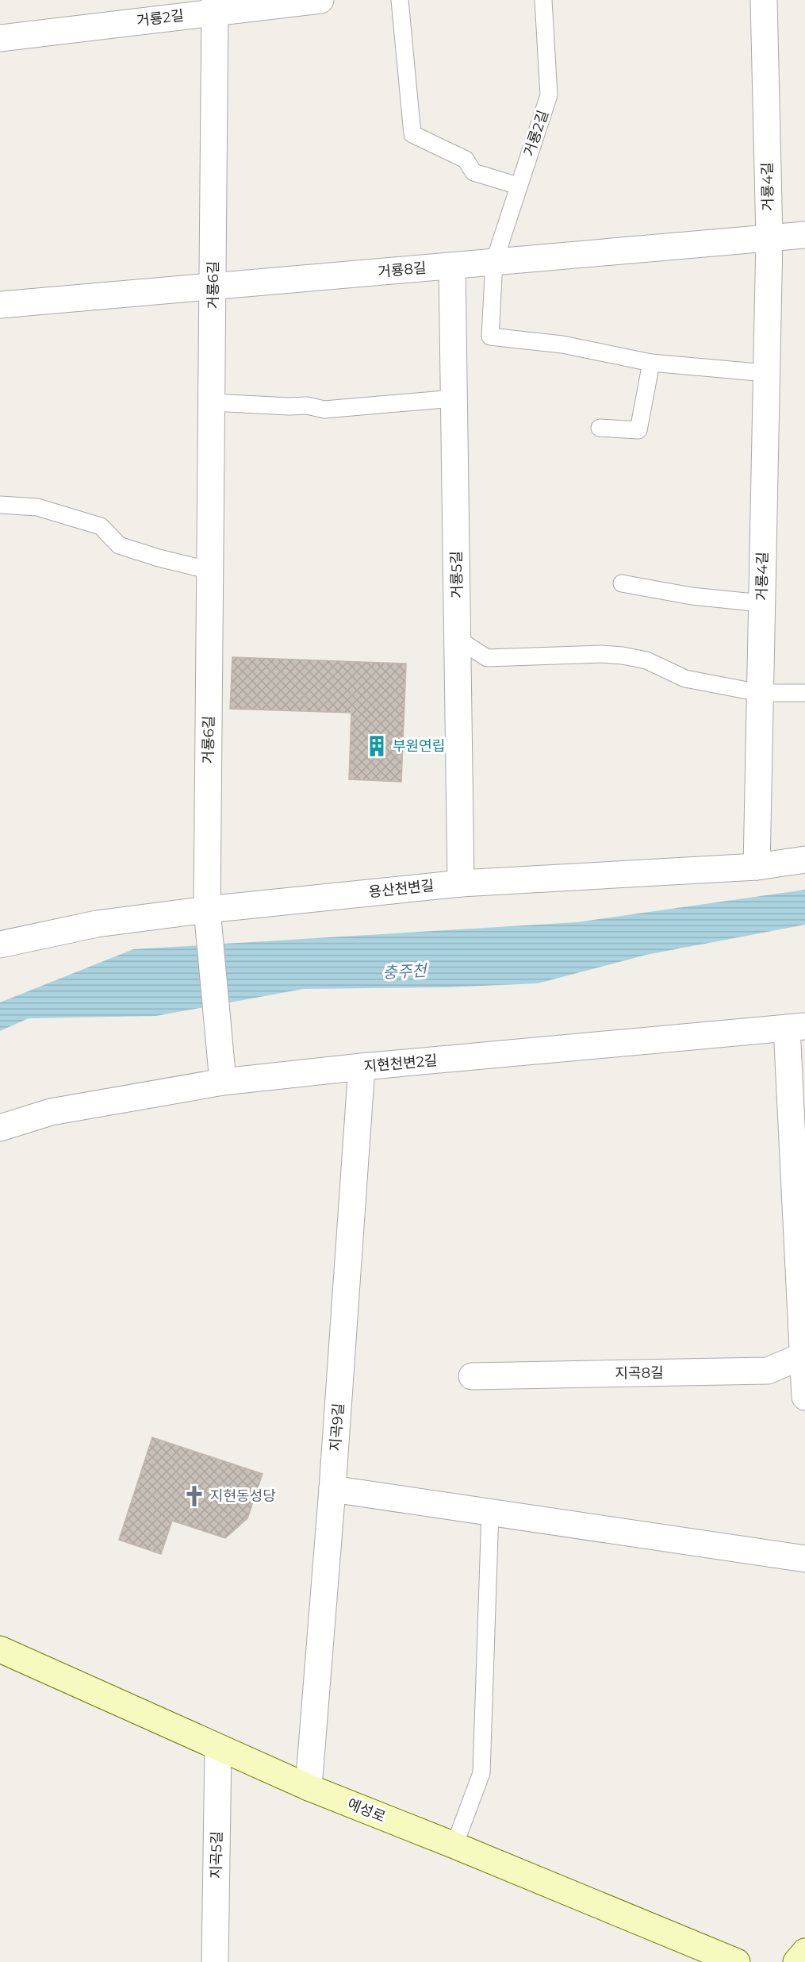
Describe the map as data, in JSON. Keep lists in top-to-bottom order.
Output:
{
  "streets": {
    "main road": ["예성로"],
    "street": [
      "거룡2길",
      "거룡4길",
      "거룡8길",
      "거룡6길",
      "거룡5길",
      "용산천변길",
      "지현천변2길",
      "지곡8길",
      "지곡9길",
      "지곡5길"
    ]
  },
  "crossings": [
    ["거룡2길", "거룡8길"],
    ["거룡2길", "거룡6길"],
    ["거룡4길", "거룡8길"],
    ["거룡4길", "용산천변길"],
    ["거룡8길", "거룡6길"],
    ["거룡8길", "거룡5길"],
    ["거룡6길", "용산천변길"],
    ["거룡6길", "지현천변2길"],
    ["거룡5길", "용산천변길"],
    ["지현천변2길", "지곡9길"],
    ["지곡9길", "예성로"],
    ["예성로", "지곡5길"]
  ],
  "water": ["충주천"],
  "places": {
    "building": ["부원연립"],
    "church": ["지현동성당"]
  }
}
